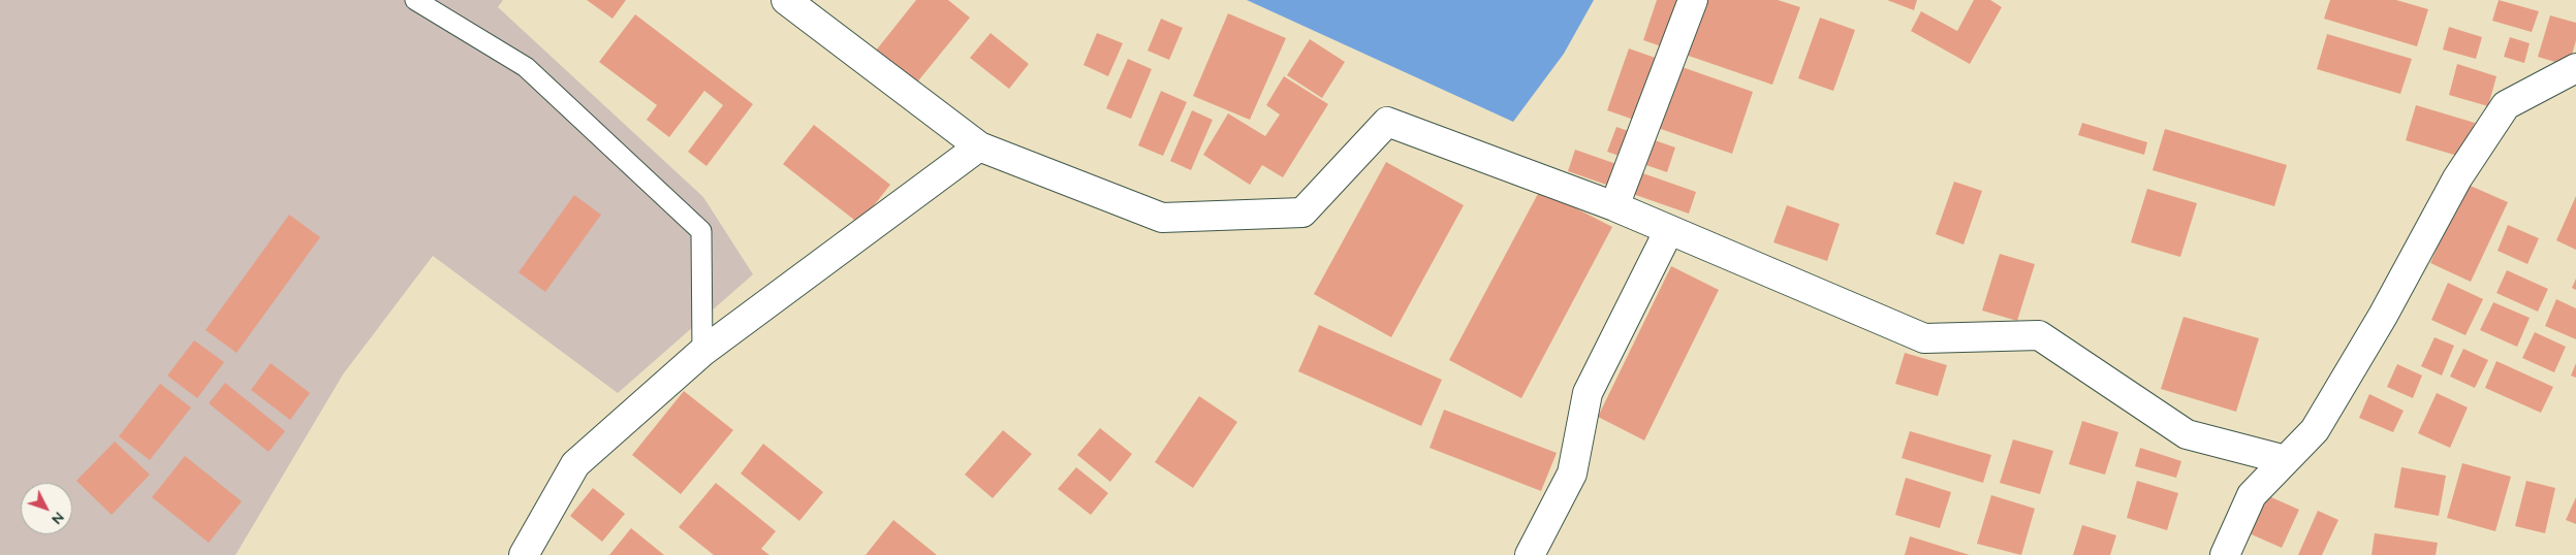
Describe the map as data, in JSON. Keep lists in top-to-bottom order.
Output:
{
  "north": "bottom right"
}
